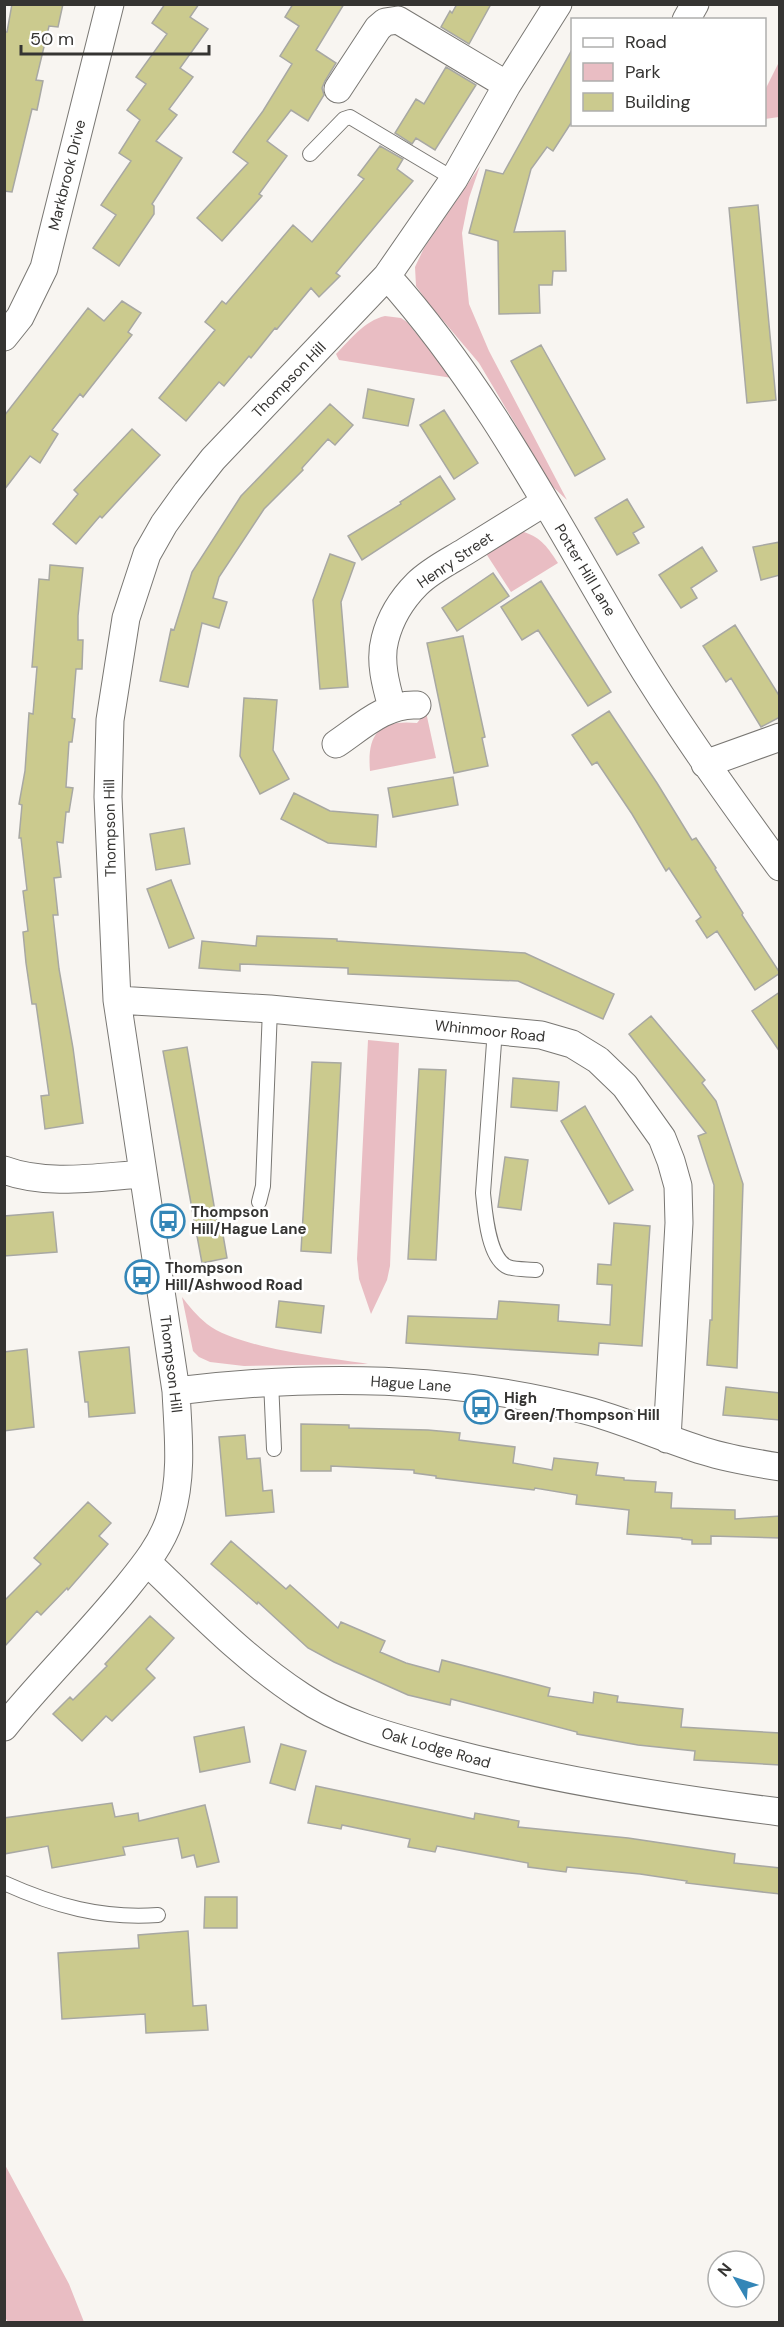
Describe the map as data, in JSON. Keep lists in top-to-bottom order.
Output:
{
  "streets": {
    "street": [
      "Markbrook Drive",
      "Thompson Hill",
      "Henry Street",
      "Potter Hill Lane",
      "Whinmoor Road",
      "Hague Lane",
      "Oak Lodge Road"
    ]
  },
  "crossings": [
    ["Thompson Hill", "Potter Hill Lane"],
    ["Thompson Hill", "Whinmoor Road"],
    ["Thompson Hill", "Hague Lane"],
    ["Thompson Hill", "Oak Lodge Road"],
    ["Henry Street", "Potter Hill Lane"],
    ["Whinmoor Road", "Hague Lane"]
  ],
  "places": {
    "bus stop": ["Thompson Hill/Hague Lane", "Thompson Hill/Ashwood Road", "High Green/Thompson Hill"]
  },
  "legend": ["Road", "Park", "Building"],
  "scale_bar": "50 m",
  "north": "top left"
}
